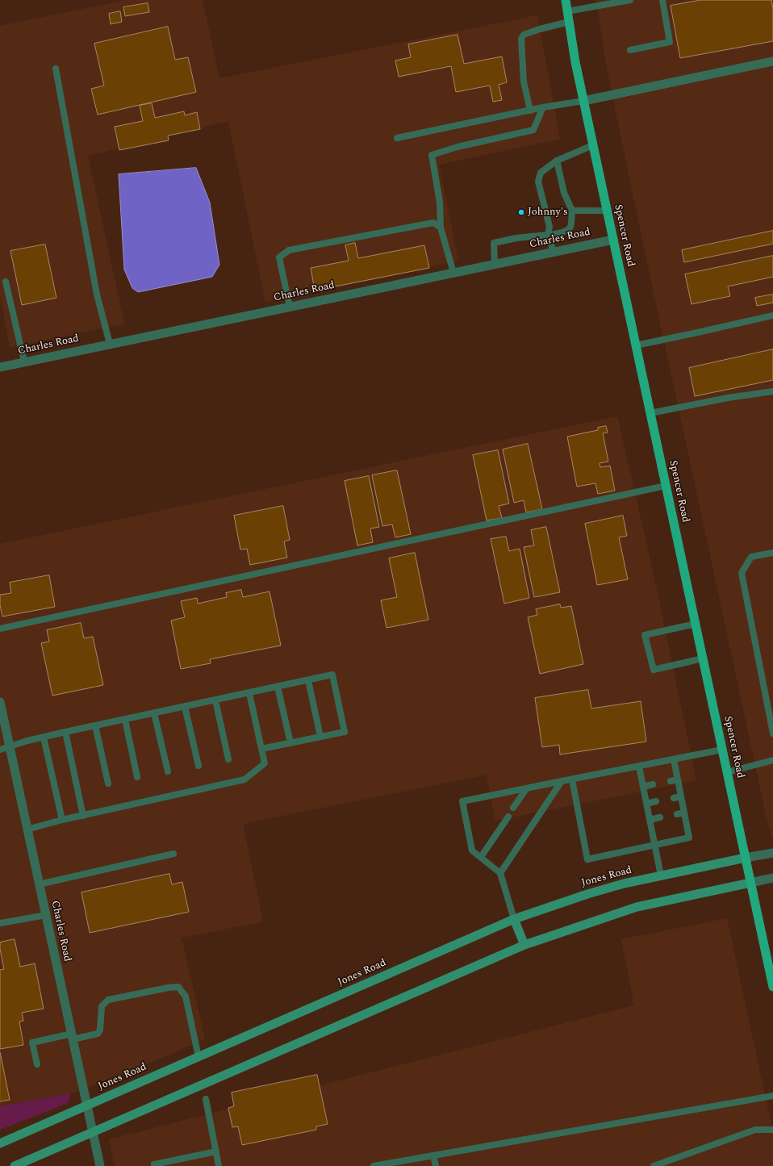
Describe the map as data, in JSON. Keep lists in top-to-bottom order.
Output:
{
  "streets": {
    "main road": ["Spencer Road", "Jones Road"],
    "street": ["Charles Road"]
  },
  "crossings": [
    ["Spencer Road", "Charles Road"],
    ["Spencer Road", "Jones Road"],
    ["Charles Road", "Jones Road"]
  ],
  "places": ["Johnny's"]
}
